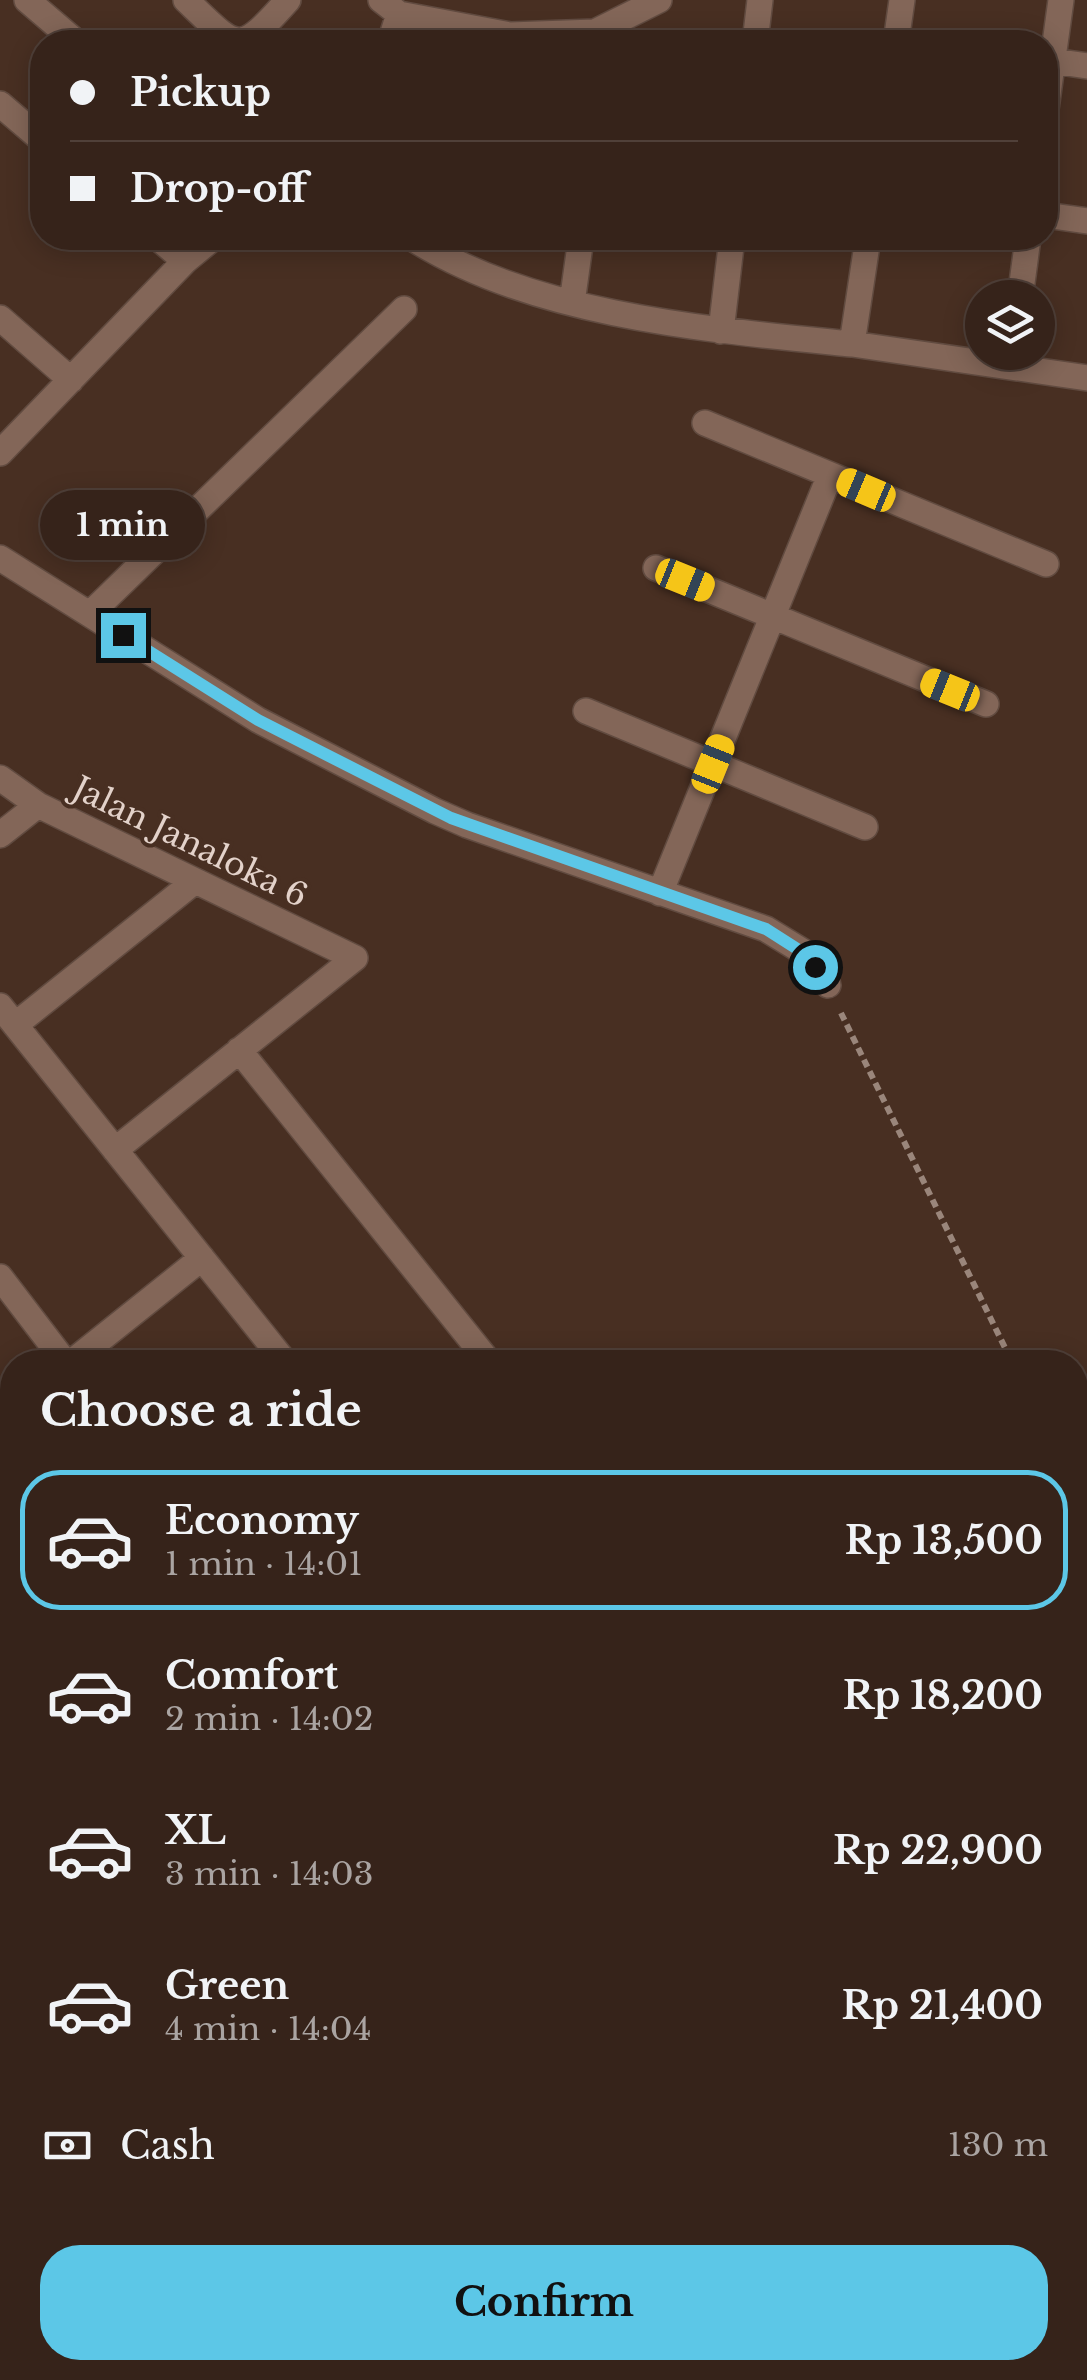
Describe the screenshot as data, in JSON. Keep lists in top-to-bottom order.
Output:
{
  "streets": {
    "street": ["Jalan Janaloka 6"]
  },
  "page": {
    "banner": ["Pickup", "Drop-off"],
    "bubble": "1 min",
    "heading": "Choose a ride",
    "list": [
      {
        "name": "Economy",
        "note": "1 min · 14:01",
        "value": "Rp 13,500"
      },
      {
        "name": "Comfort",
        "note": "2 min · 14:02",
        "value": "Rp 18,200"
      },
      {
        "name": "XL",
        "note": "3 min · 14:03",
        "value": "Rp 22,900"
      },
      {
        "name": "Green",
        "note": "4 min · 14:04",
        "value": "Rp 21,400"
      }
    ],
    "pay": ["Cash", "130 m"],
    "buttons": "Confirm"
  }
}
